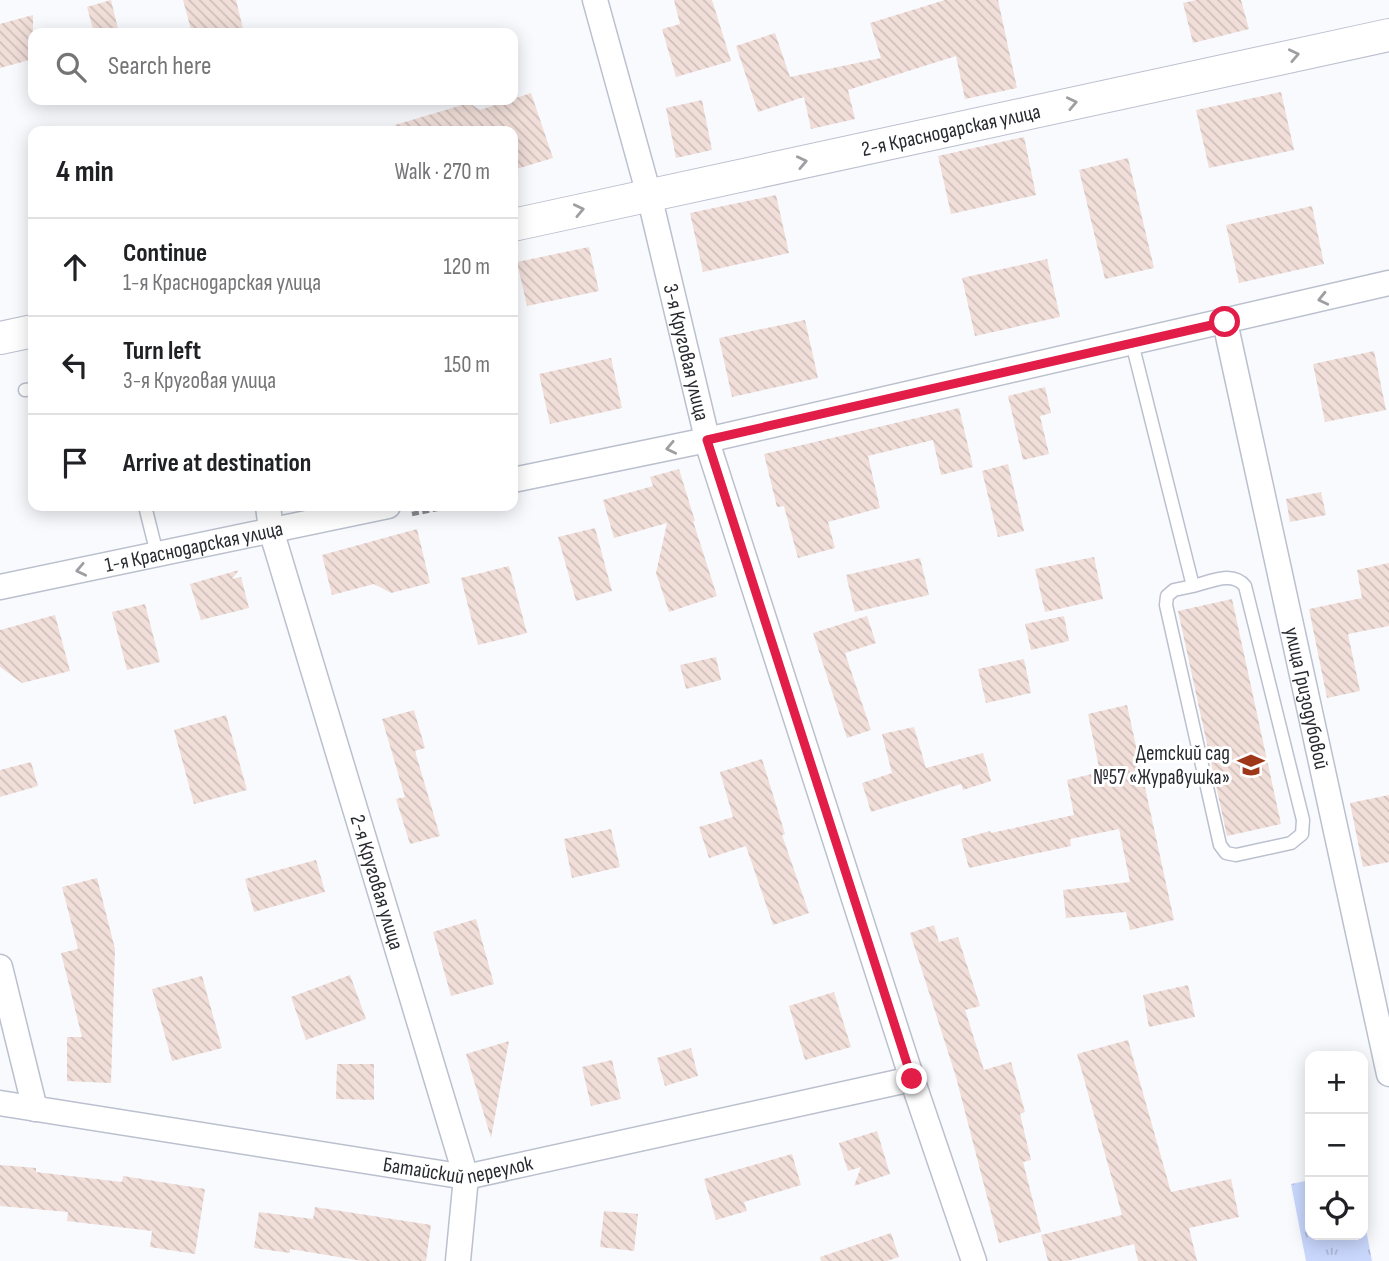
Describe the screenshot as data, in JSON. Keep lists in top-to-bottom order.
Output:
{
  "streets": {
    "street": [
      "2-я Краснодарская улица",
      "3-я Круговая улица",
      "1-я Краснодарская улица",
      "улица Гризодубовой",
      "2-я Круговая улица",
      "Батайский переулок"
    ]
  },
  "crossings": [
    ["2-я Краснодарская улица", "3-я Круговая улица"],
    ["3-я Круговая улица", "Батайский переулок"],
    ["1-я Краснодарская улица", "2-я Круговая улица"],
    ["2-я Круговая улица", "Батайский переулок"]
  ],
  "one_way": ["1-я Краснодарская улица"],
  "places": {
    "school or university": ["Детский сад №57 «Журавушка»"]
  },
  "page": {
    "search": "Search here",
    "heading": ["4 min", "Walk · 270 m"],
    "list": [
      ["Continue", "1-я Краснодарская улица", "120 m"],
      ["Turn left", "3-я Круговая улица", "150 m"],
      "Arrive at destination"
    ],
    "map_buttons": ["+", "−"]
  }
}
